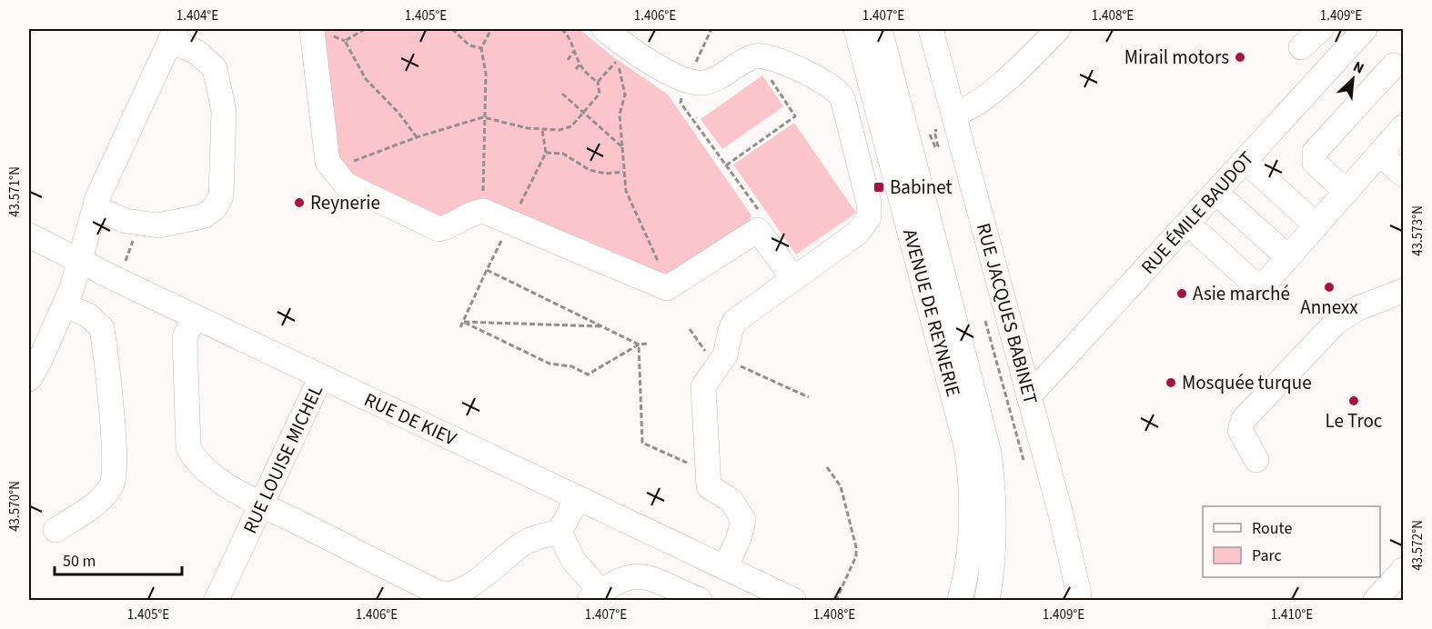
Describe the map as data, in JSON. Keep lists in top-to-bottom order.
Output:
{
  "streets": {
    "street": [
      "RUE ÉMILE BAUDOT",
      "AVENUE DE REYNERIE",
      "RUE JACQUES BABINET",
      "RUE DE KIEV",
      "RUE LOUISE MICHEL"
    ]
  },
  "crossings": [
    ["RUE ÉMILE BAUDOT", "RUE JACQUES BABINET"],
    ["RUE DE KIEV", "RUE LOUISE MICHEL"]
  ],
  "places": {
    "other": [
      "Mirail motors",
      "Reynerie",
      "Annexx",
      "Asie marché",
      "Mosquée turque",
      "Le Troc"
    ],
    "transit": ["Babinet"]
  },
  "legend": ["Route", "Parc"],
  "scale_bar": "50 m",
  "north": "top right",
  "coordinates": [
    "1.404°E",
    "1.405°E",
    "1.406°E",
    "1.407°E",
    "1.408°E",
    "1.409°E",
    "43.571°N",
    "43.573°N",
    "43.570°N",
    "43.572°N",
    "1.410°E"
  ]
}
